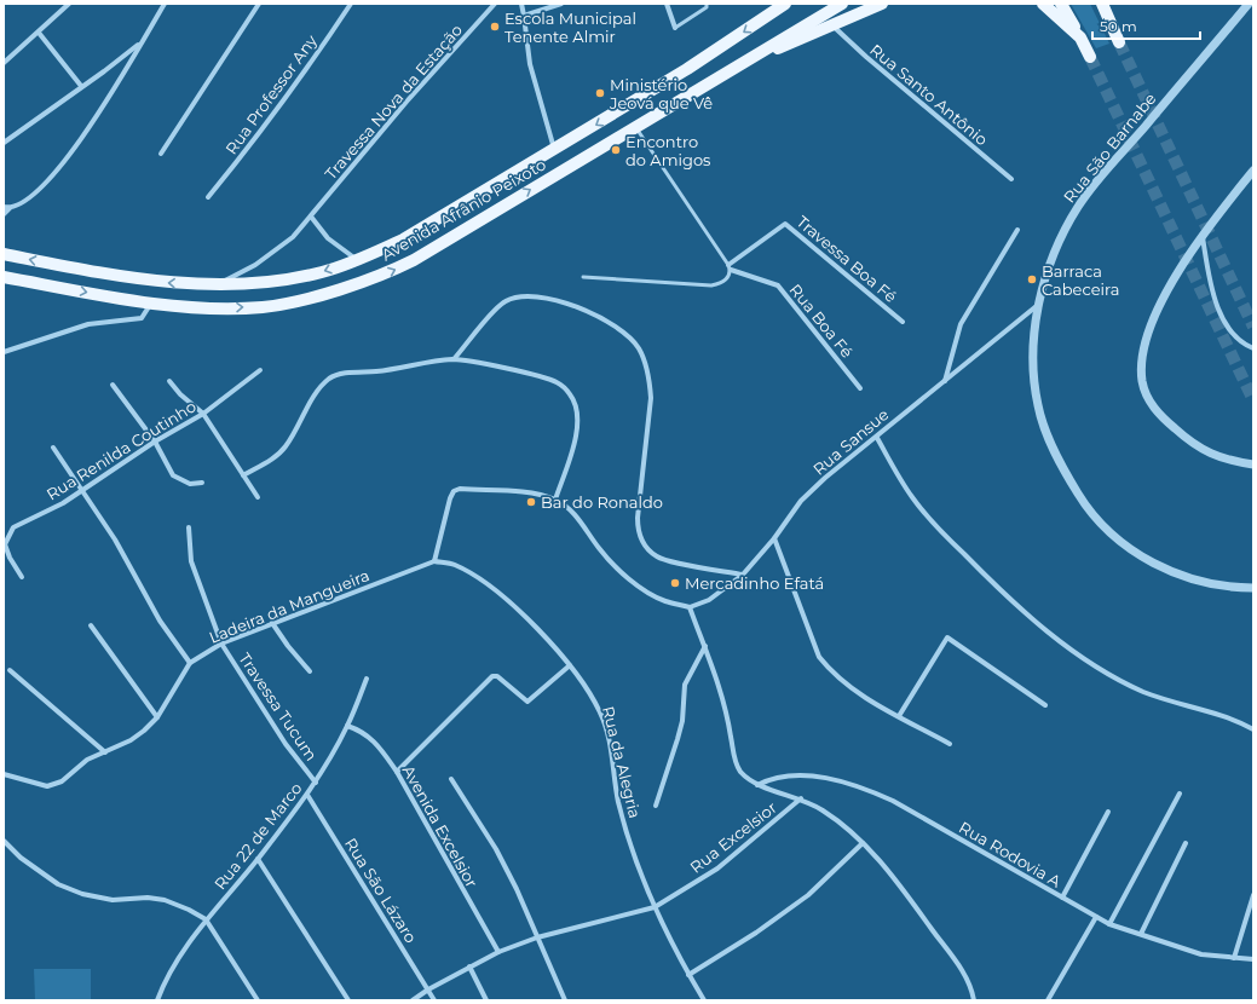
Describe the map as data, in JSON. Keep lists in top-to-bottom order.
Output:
{
  "streets": {
    "main road": ["Avenida Afrânio Peixoto"],
    "street": [
      "Rua Professor Any",
      "Rua Santo Antônio",
      "Travessa Nova da Estação",
      "Rua São Barnabe",
      "Travessa Boa Fé",
      "Rua Boa Fé",
      "Rua Sansue",
      "Rua Renilda Coutinho",
      "Ladeira da Mangueira",
      "Travessa Tucum",
      "Rua da Alegria",
      "Avenida Excelsior",
      "Rua 22 de Marco",
      "Rua Excelsior",
      "Rua Rodovia A",
      "Rua São Lázaro"
    ]
  },
  "crossings": [
    ["Travessa Nova da Estação", "Avenida Afrânio Peixoto"],
    ["Rua São Barnabe", "Rua Sansue"],
    ["Travessa Boa Fé", "Rua Boa Fé"],
    ["Ladeira da Mangueira", "Travessa Tucum"],
    ["Ladeira da Mangueira", "Rua da Alegria"],
    ["Travessa Tucum", "Rua 22 de Marco"],
    ["Rua da Alegria", "Rua Excelsior"],
    ["Avenida Excelsior", "Rua 22 de Marco"],
    ["Avenida Excelsior", "Rua Excelsior"],
    ["Rua 22 de Marco", "Rua São Lázaro"],
    ["Rua Excelsior", "Rua São Lázaro"]
  ],
  "places": [
    "Escola Municipal Tenente Almir",
    "Ministério Jeová que Vê",
    "Encontro do Amigos",
    "Barraca Cabeceira",
    "Bar do Ronaldo",
    "Mercadinho Efatá"
  ],
  "scale_bar": "50 m"
}
